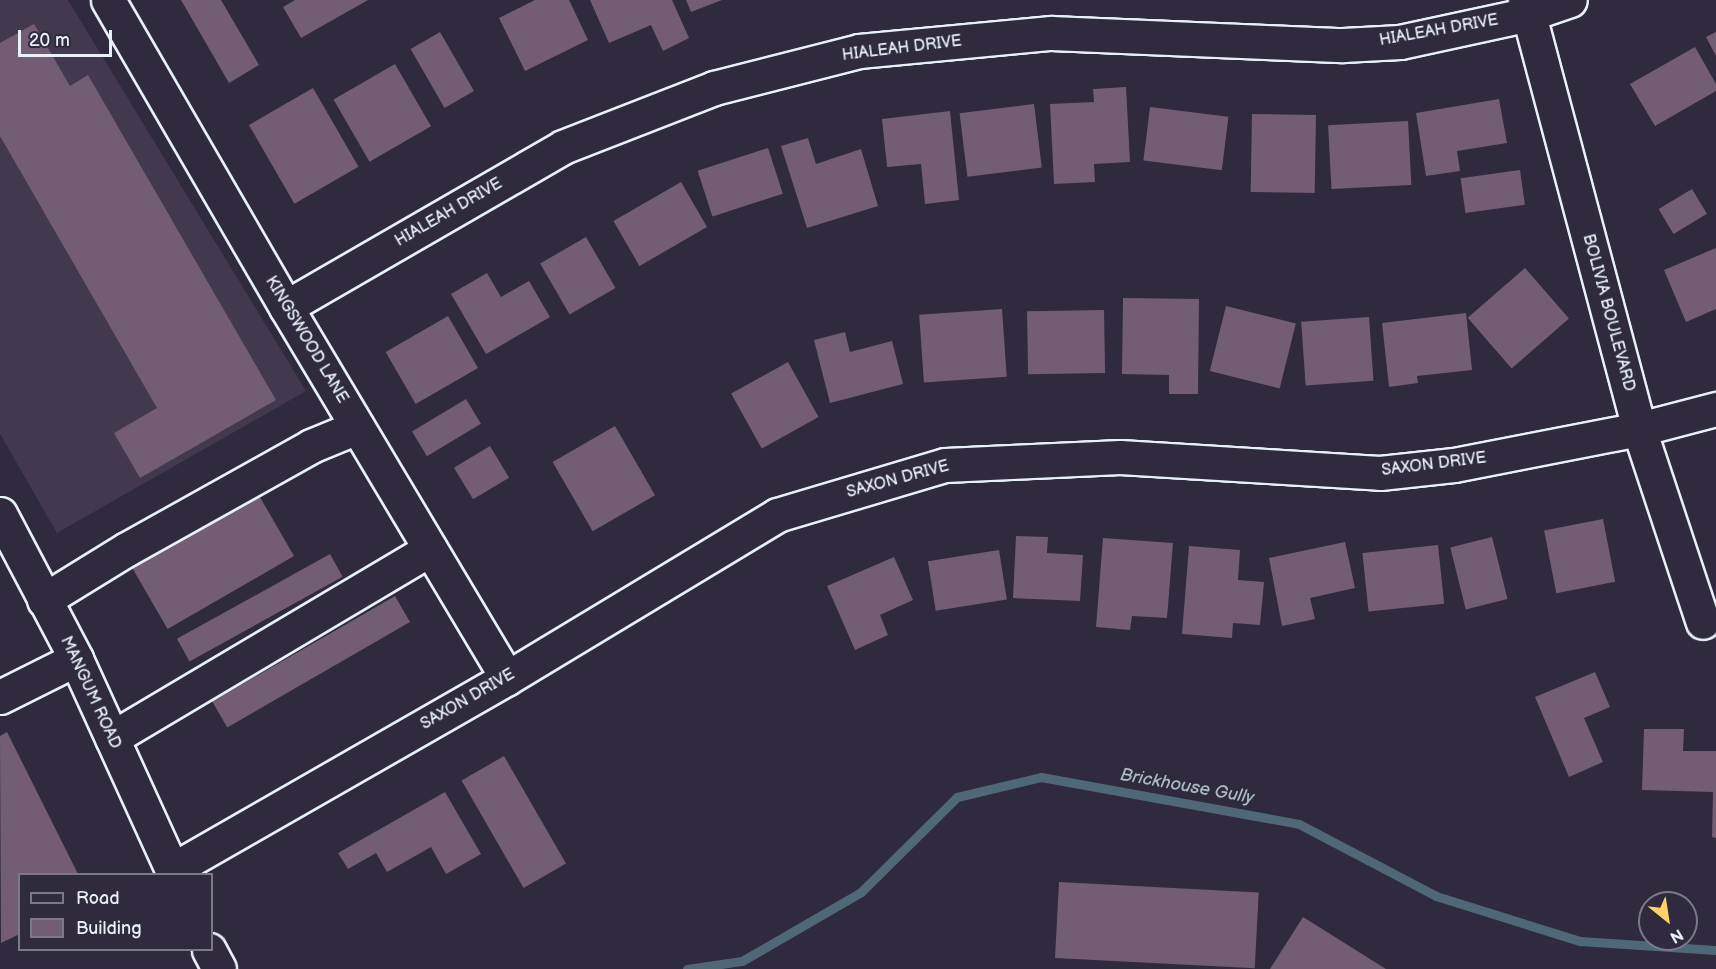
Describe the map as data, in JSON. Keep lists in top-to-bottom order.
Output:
{
  "streets": {
    "street": [
      "HIALEAH DRIVE",
      "BOLIVIA BOULEVARD",
      "KINGSWOOD LANE",
      "SAXON DRIVE",
      "MANGUM ROAD"
    ]
  },
  "crossings": [
    ["HIALEAH DRIVE", "BOLIVIA BOULEVARD"],
    ["HIALEAH DRIVE", "KINGSWOOD LANE"],
    ["BOLIVIA BOULEVARD", "SAXON DRIVE"],
    ["KINGSWOOD LANE", "SAXON DRIVE"],
    ["SAXON DRIVE", "MANGUM ROAD"]
  ],
  "water": ["Brickhouse Gully"],
  "legend": ["Road", "Building"],
  "scale_bar": "20 m",
  "north": "bottom right"
}
